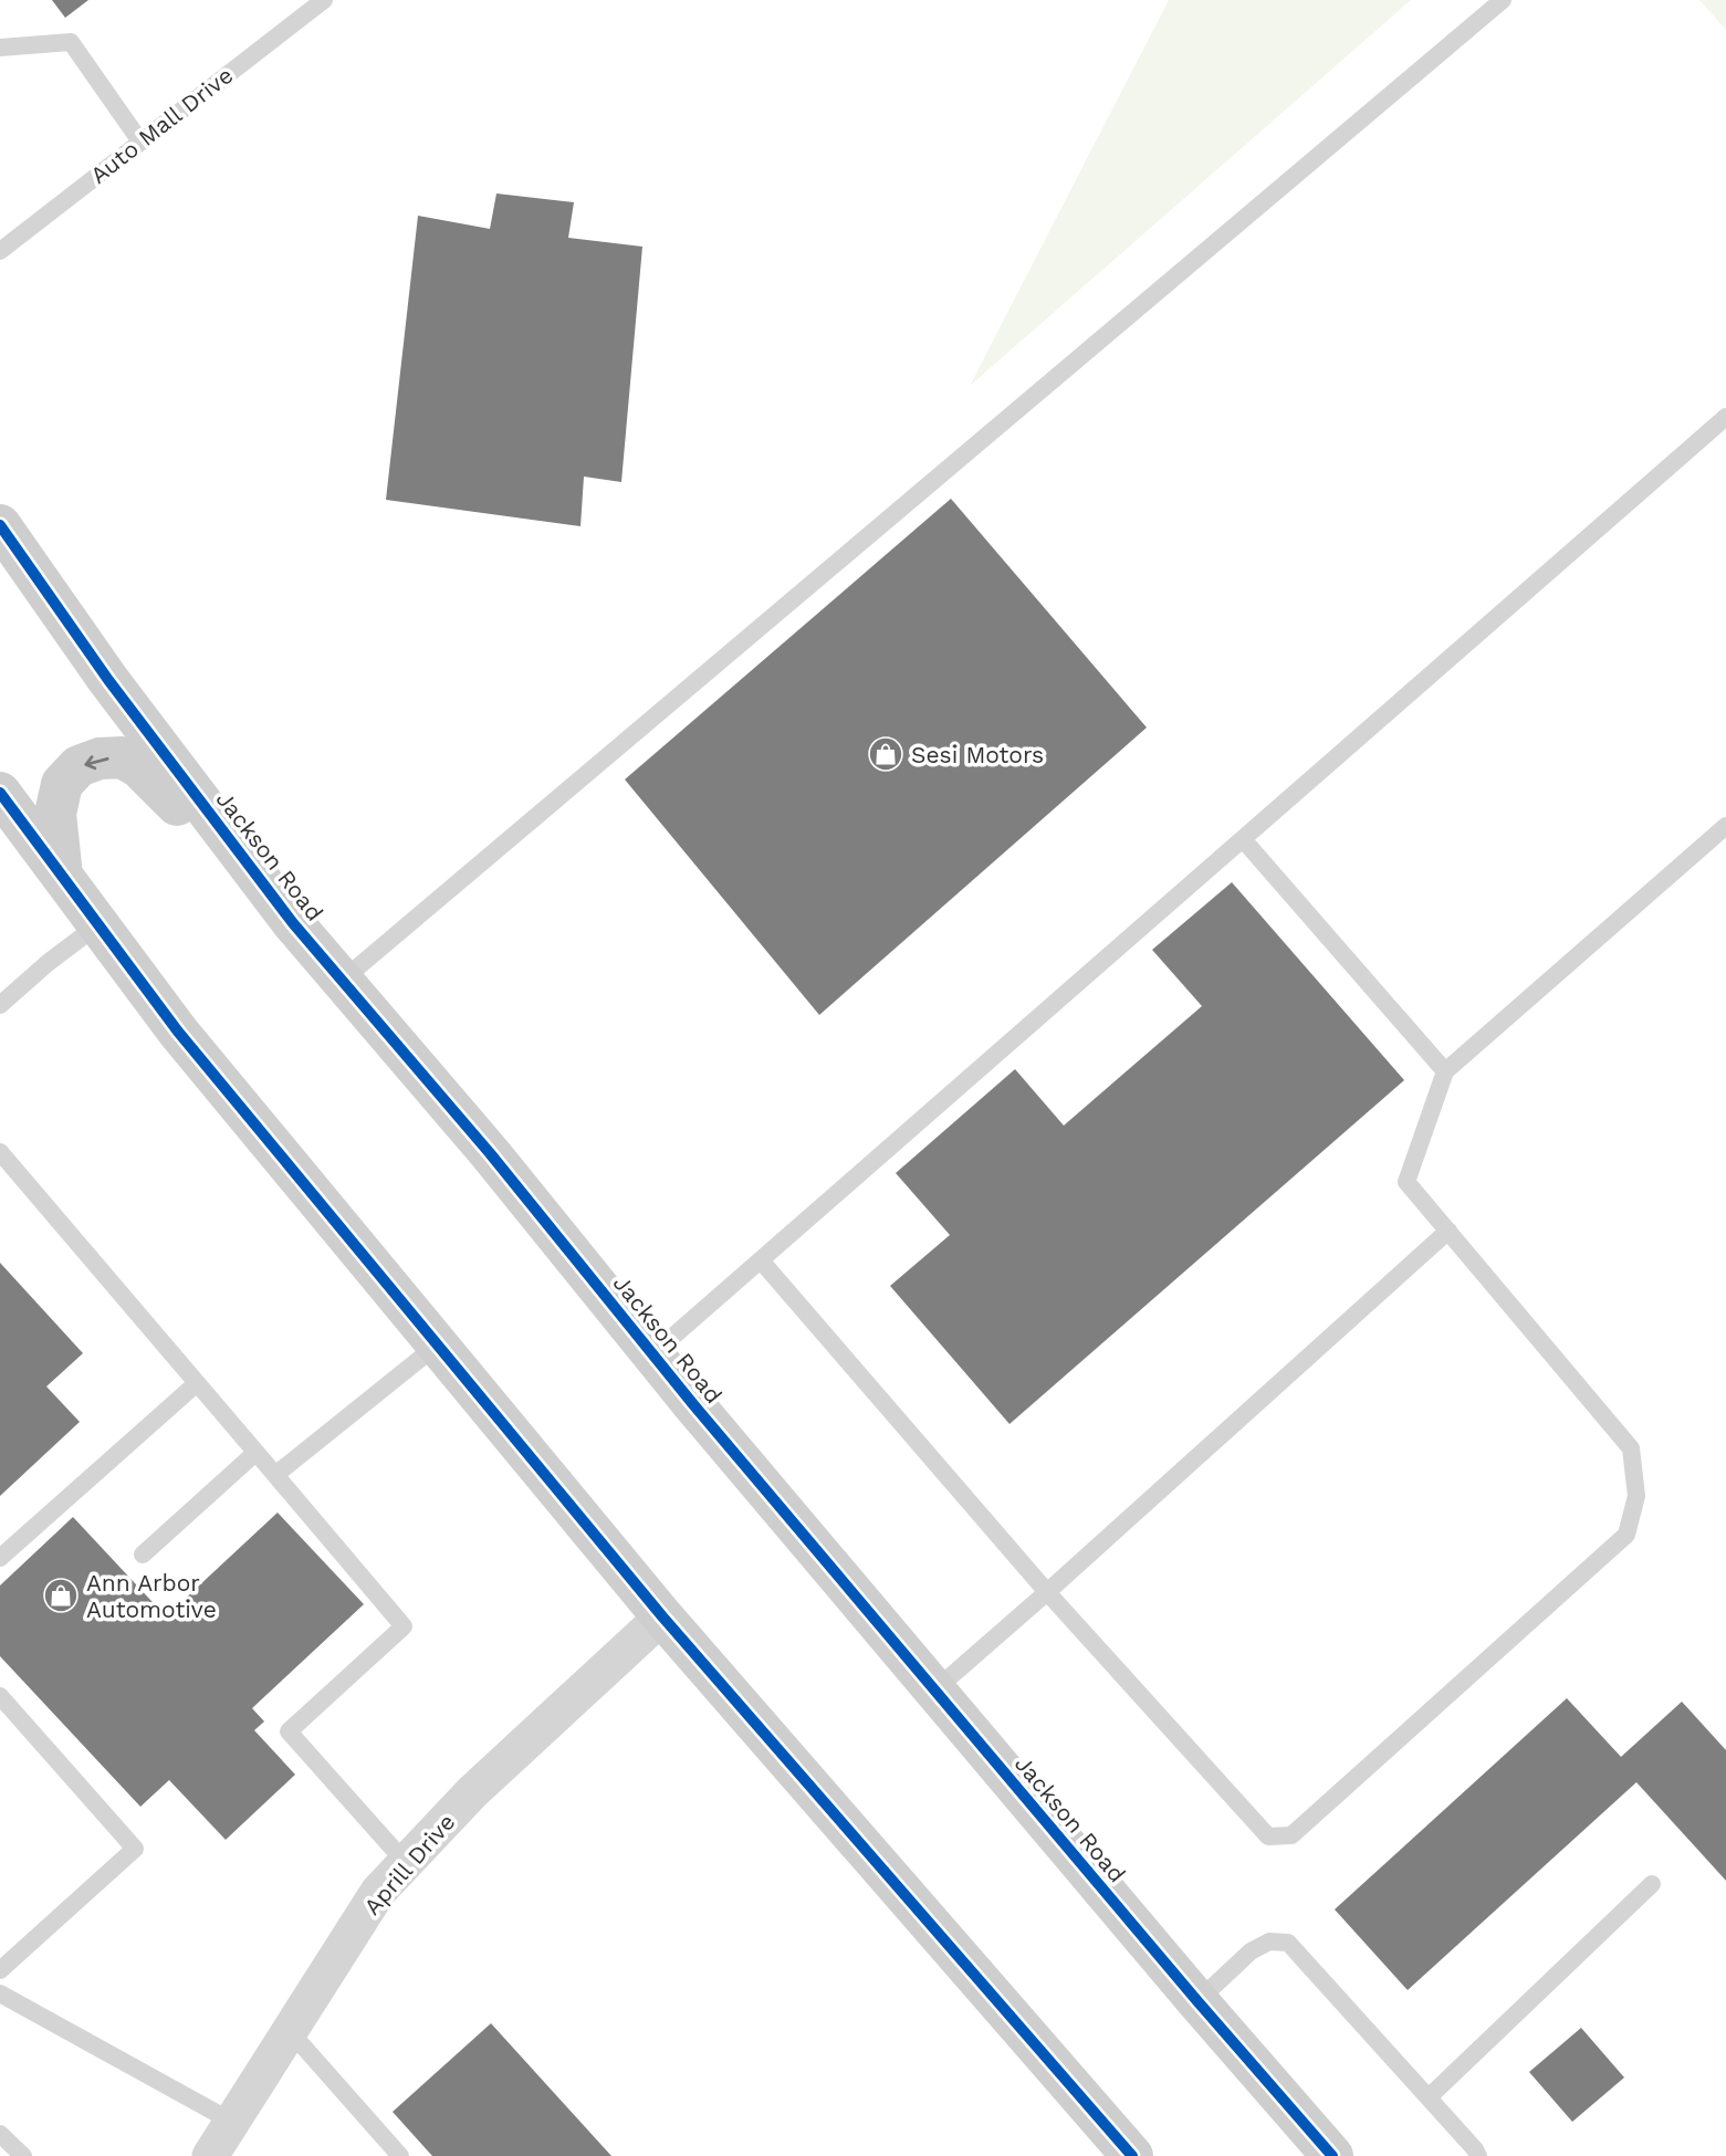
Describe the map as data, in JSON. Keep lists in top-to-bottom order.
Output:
{
  "streets": {
    "main road": ["Jackson Road"],
    "street": ["Aprill Drive"],
    "lane": ["Auto Mall Drive"]
  },
  "places": {
    "shop": ["Sesi Motors", "Ann Arbor Automotive"]
  }
}
